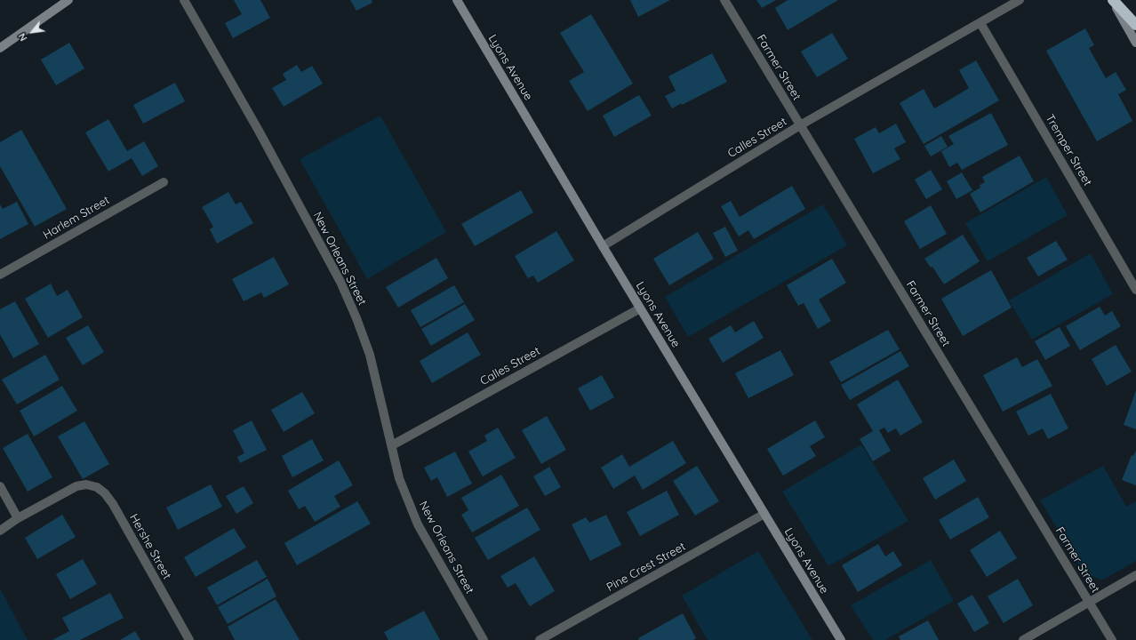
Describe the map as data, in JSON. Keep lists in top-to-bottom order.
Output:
{
  "streets": {
    "street": [
      "Lyons Avenue",
      "Farmer Street",
      "Calles Street",
      "Tremper Street",
      "Harlem Street",
      "New Orleans Street",
      "Hershe Street",
      "Pine Crest Street"
    ]
  },
  "crossings": [
    ["Lyons Avenue", "Calles Street"],
    ["Lyons Avenue", "Pine Crest Street"],
    ["Farmer Street", "Calles Street"],
    ["Calles Street", "Tremper Street"],
    ["Calles Street", "New Orleans Street"]
  ],
  "north": "bottom left"
}
